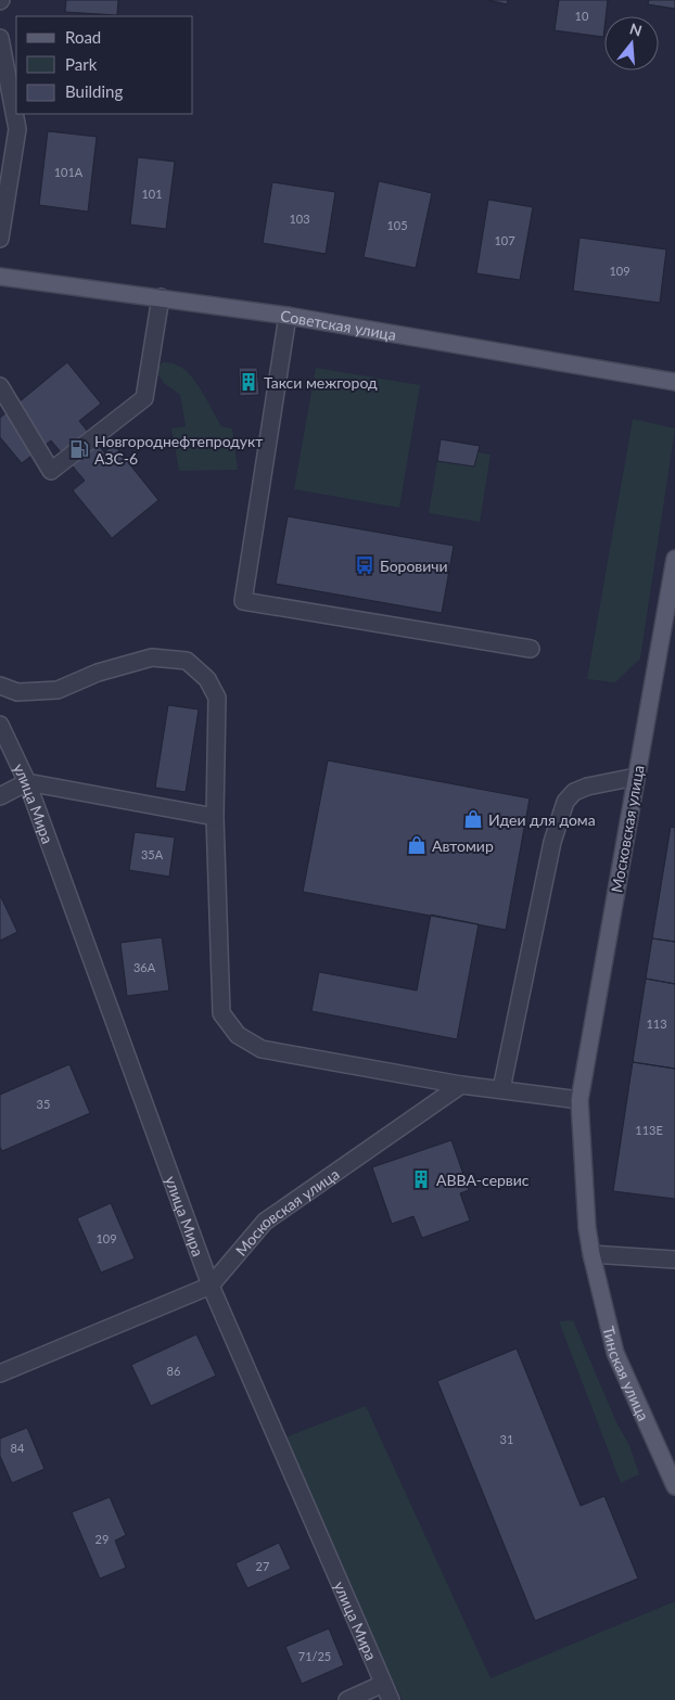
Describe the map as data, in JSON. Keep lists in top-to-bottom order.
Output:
{
  "streets": {
    "main road": ["Советская улица", "Московская улица", "Тинская улица"],
    "street": ["улица Мира"]
  },
  "crossings": [
    ["улица Мира", "Московская улица"],
    ["Московская улица", "Тинская улица"]
  ],
  "places": {
    "building": ["Такси межгород", "АВВА-сервис"],
    "fuel station": ["Новгороднефтепродукт АЗС-6"],
    "bus stop": ["Боровичи"],
    "shop": ["Идеи для дома", "Автомир"]
  },
  "house_numbers": [
    "10",
    "101А",
    "101",
    "103",
    "105",
    "107",
    "109",
    "35А",
    "36А",
    "113",
    "35",
    "113Е",
    "109",
    "86",
    "31",
    "84",
    "29",
    "27",
    "71/25"
  ],
  "legend": ["Road", "Park", "Building"],
  "north": "top"
}
